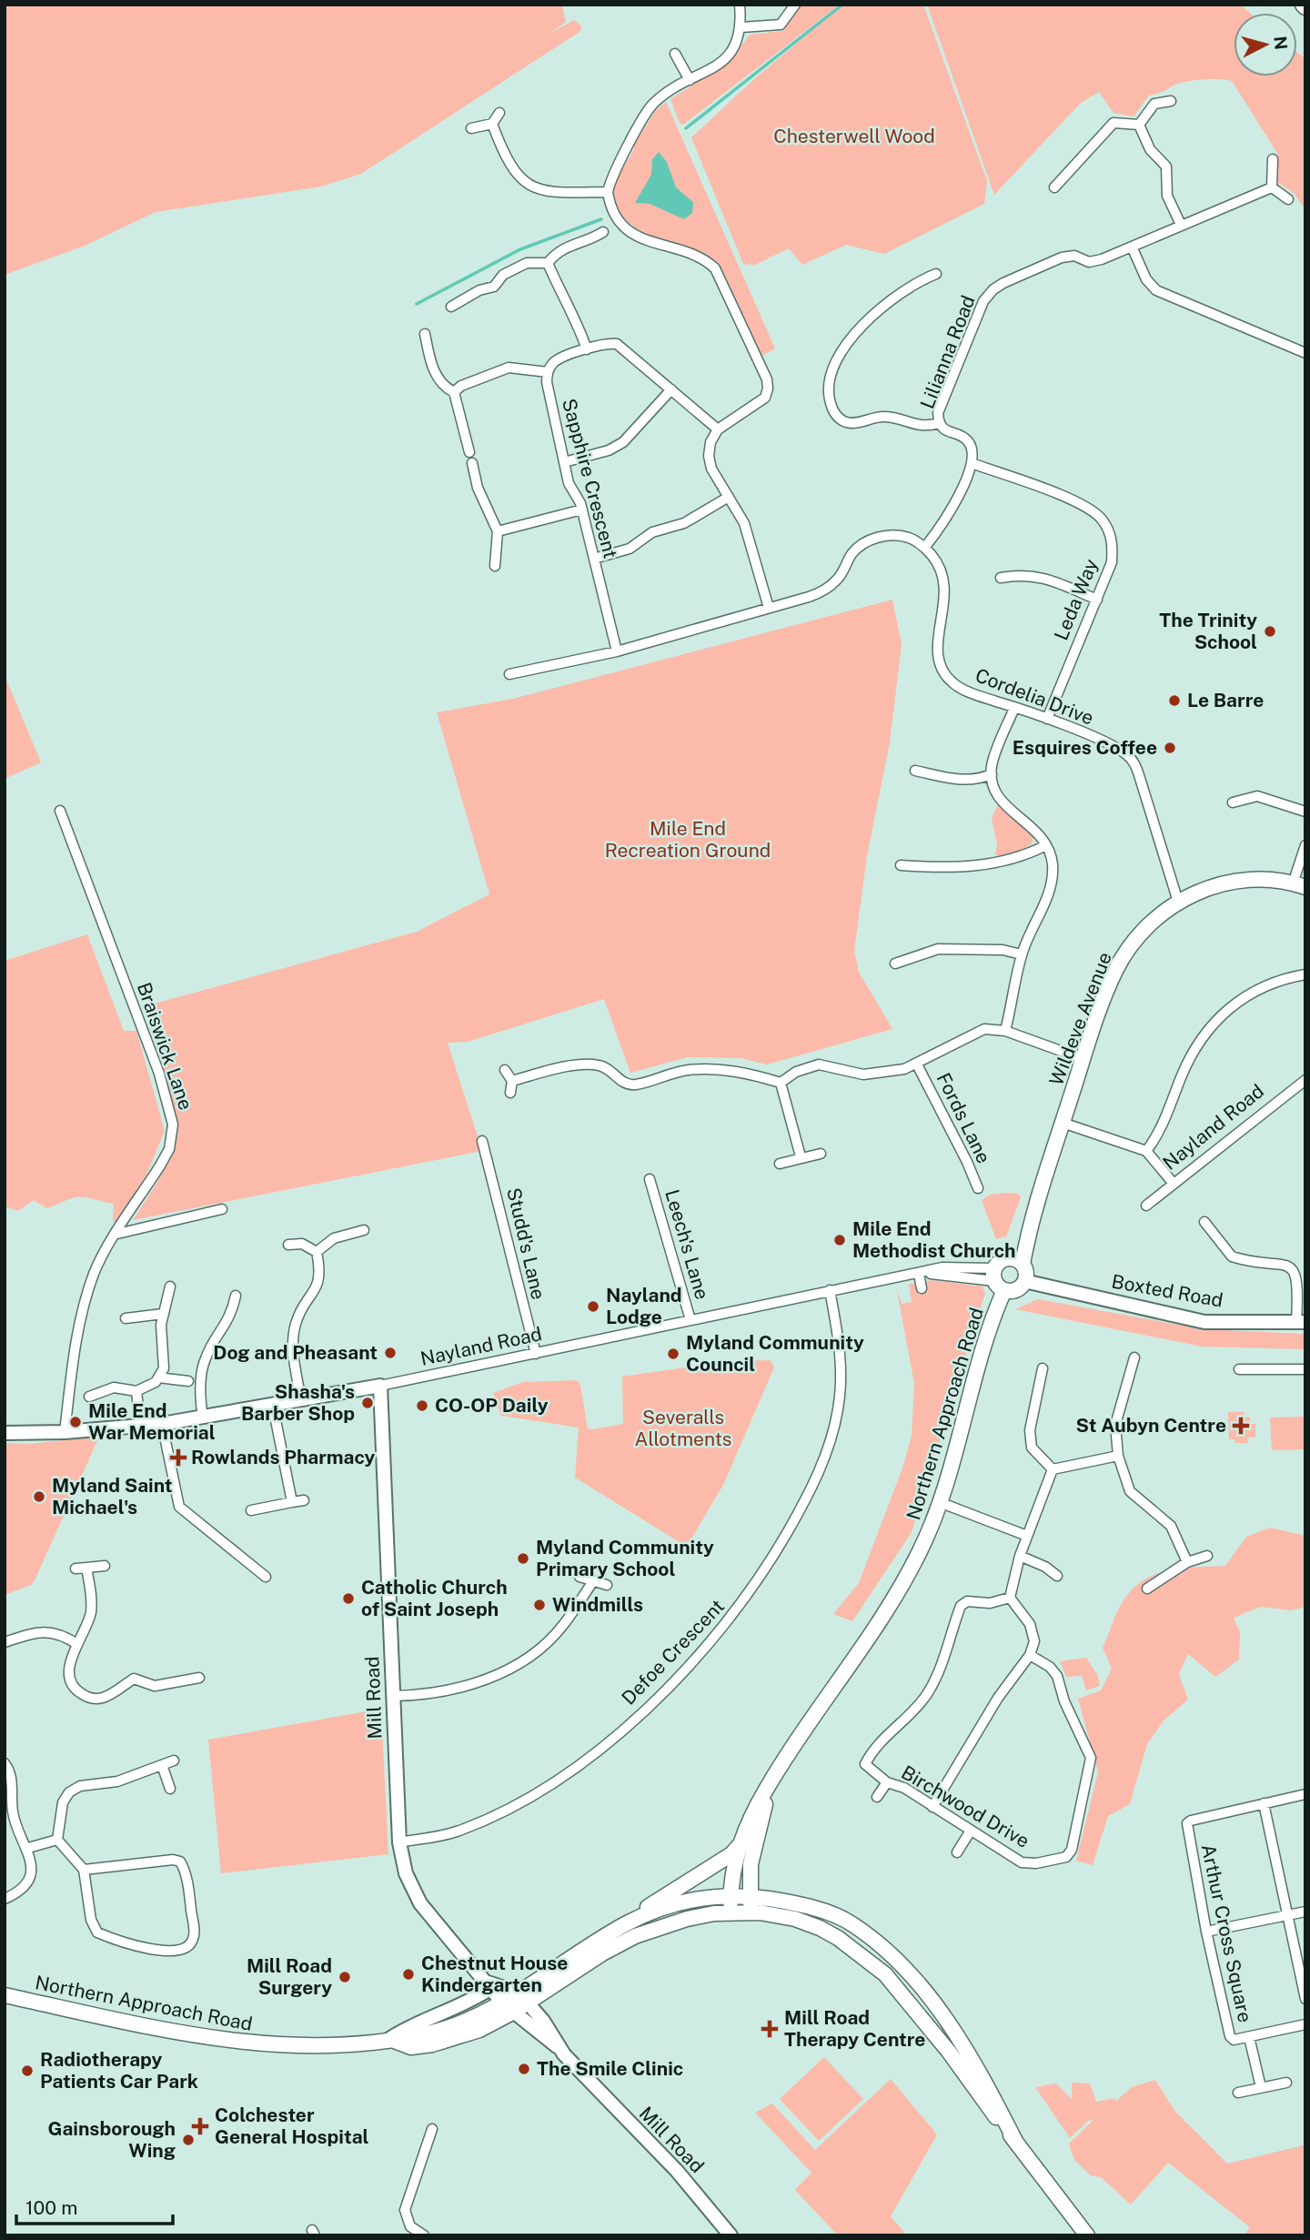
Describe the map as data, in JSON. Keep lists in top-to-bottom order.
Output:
{
  "streets": {
    "main road": ["Wildeve Avenue", "Northern Approach Road"],
    "street": [
      "Lilianna Road",
      "Sapphire Crescent",
      "Leda Way",
      "Cordelia Drive",
      "Braiswick Lane",
      "Fords Lane",
      "Nayland Road",
      "Studd's Lane",
      "Leech's Lane",
      "Boxted Road",
      "Defoe Crescent",
      "Mill Road",
      "Birchwood Drive",
      "Arthur Cross Square"
    ]
  },
  "crossings": [
    ["Lilianna Road", "Leda Way"],
    ["Leda Way", "Cordelia Drive"],
    ["Cordelia Drive", "Wildeve Avenue"],
    ["Wildeve Avenue", "Nayland Road"],
    ["Wildeve Avenue", "Boxted Road"],
    ["Wildeve Avenue", "Northern Approach Road"],
    ["Braiswick Lane", "Nayland Road"],
    ["Nayland Road", "Studd's Lane"],
    ["Nayland Road", "Leech's Lane"],
    ["Nayland Road", "Northern Approach Road"],
    ["Nayland Road", "Defoe Crescent"],
    ["Nayland Road", "Mill Road"],
    ["Northern Approach Road", "Mill Road"],
    ["Defoe Crescent", "Mill Road"]
  ],
  "parks": ["Chesterwell Wood", "Mile End Recreation Ground", "Severalls Allotments"],
  "places": {
    "other": [
      "The Trinity School",
      "Le Barre",
      "Esquires Coffee",
      "Mile End Methodist Church",
      "Nayland Lodge",
      "Dog and Pheasant",
      "Myland Community Council",
      "Shasha's Barber Shop",
      "CO-OP Daily",
      "Mile End War Memorial",
      "Myland Saint Michael's",
      "Myland Community Primary School",
      "Catholic Church of Saint Joseph",
      "Windmills",
      "Chestnut House Kindergarten",
      "Mill Road Surgery",
      "The Smile Clinic",
      "Radiotherapy Patients Car Park",
      "Gainsborough Wing"
    ],
    "health": [
      "St Aubyn Centre",
      "Rowlands Pharmacy",
      "Mill Road Therapy Centre",
      "Colchester General Hospital"
    ]
  },
  "scale_bar": "100 m",
  "north": "right"
}
